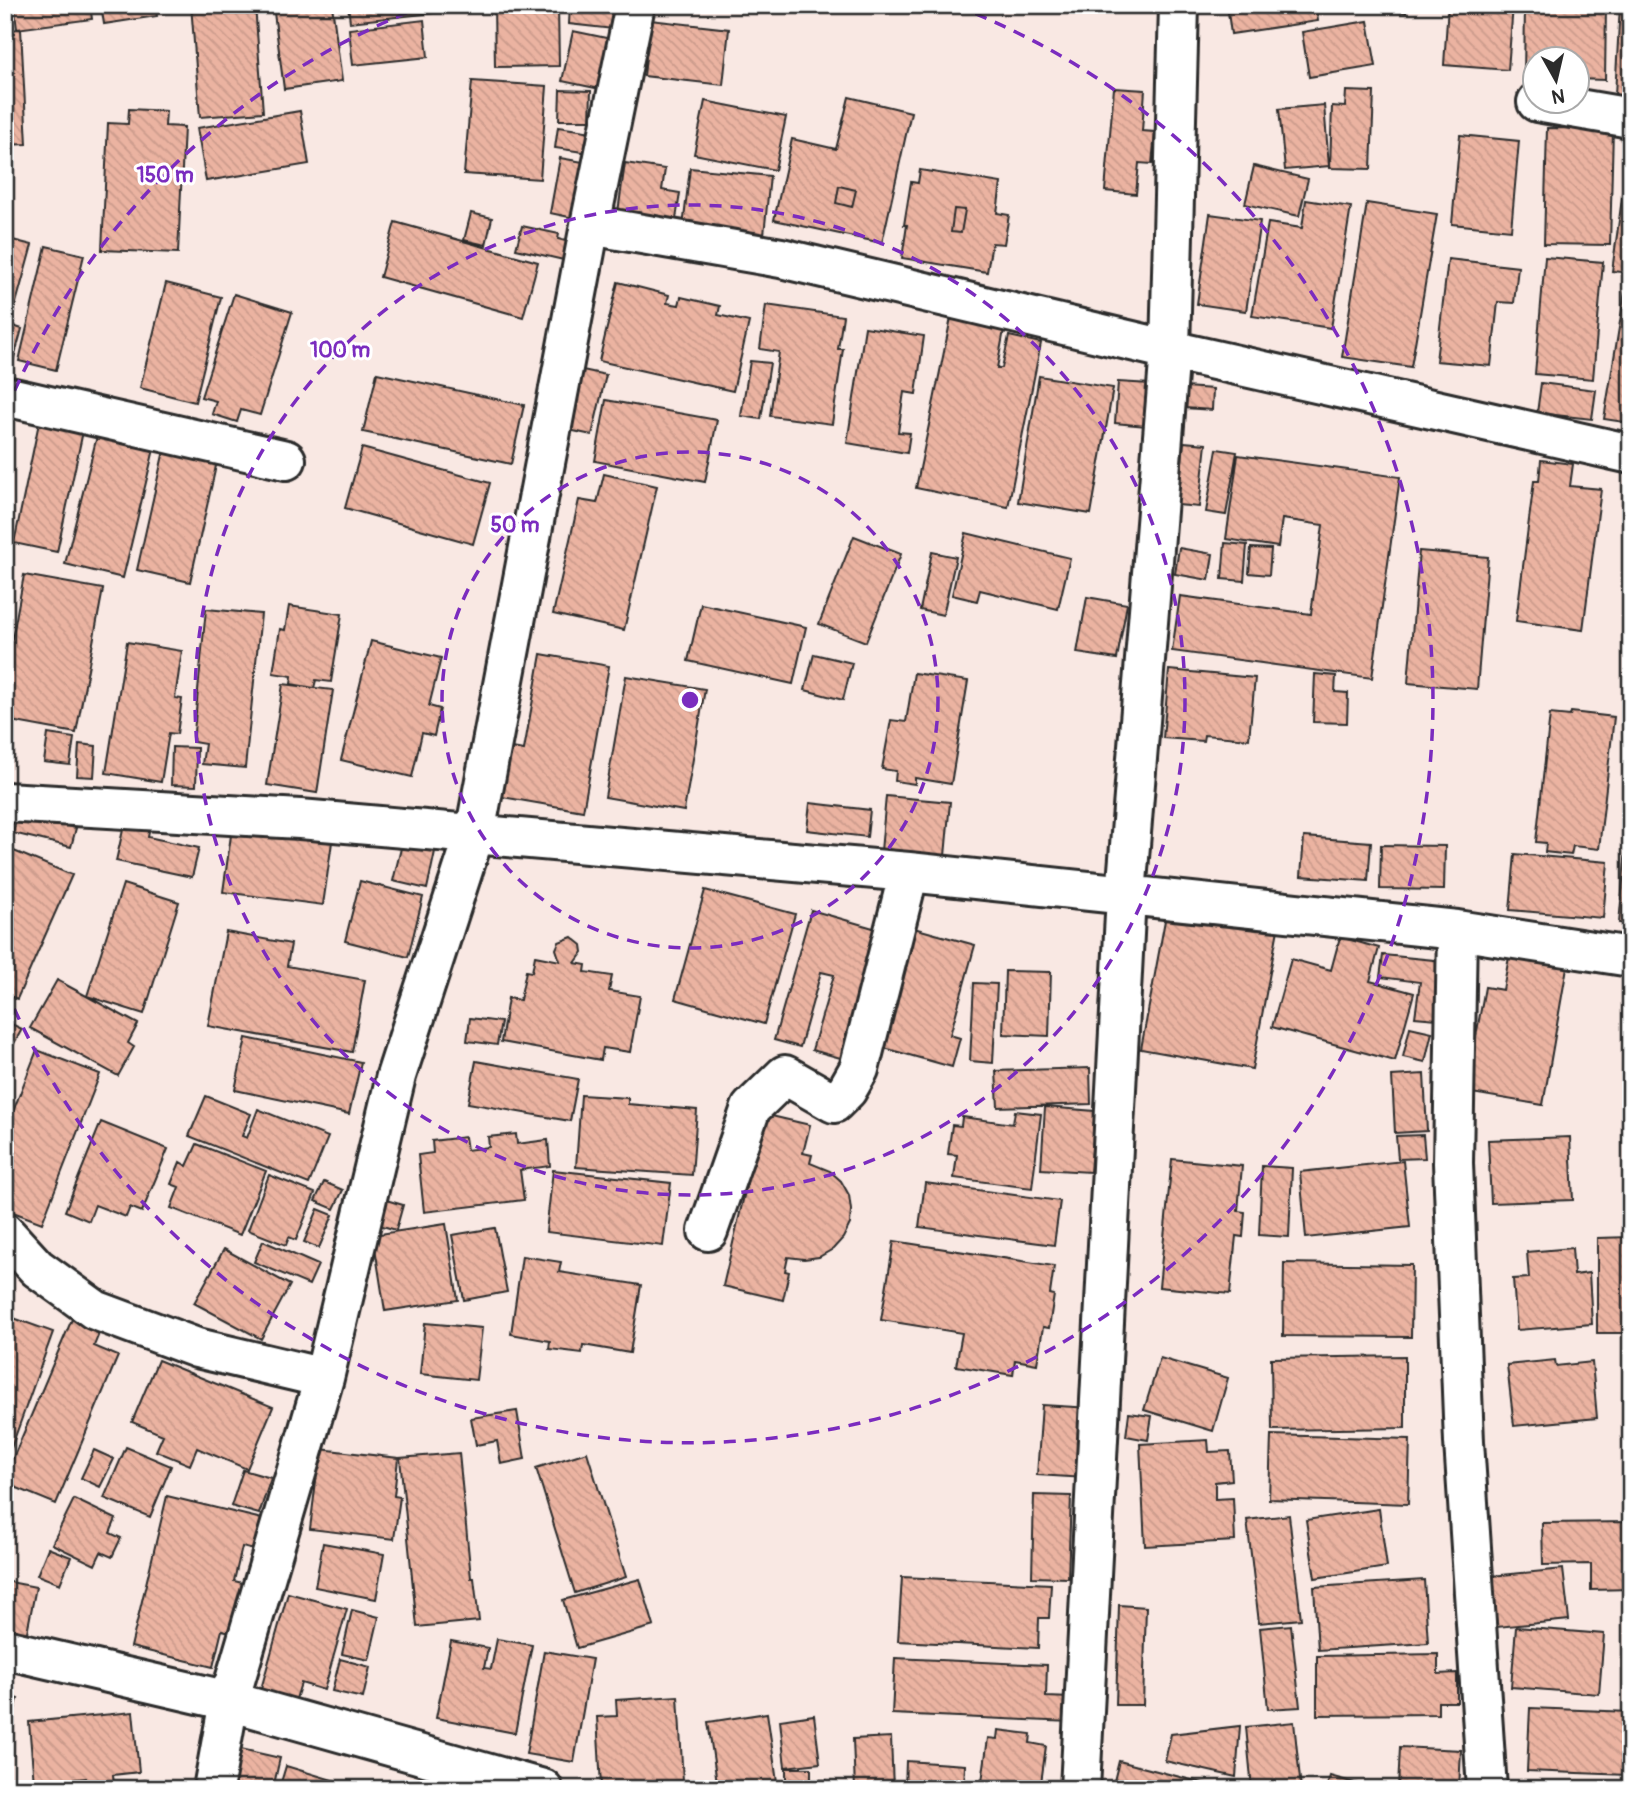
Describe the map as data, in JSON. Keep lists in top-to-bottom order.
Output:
{
  "north": "bottom",
  "rings": ["150 m", "100 m", "50 m"]
}
